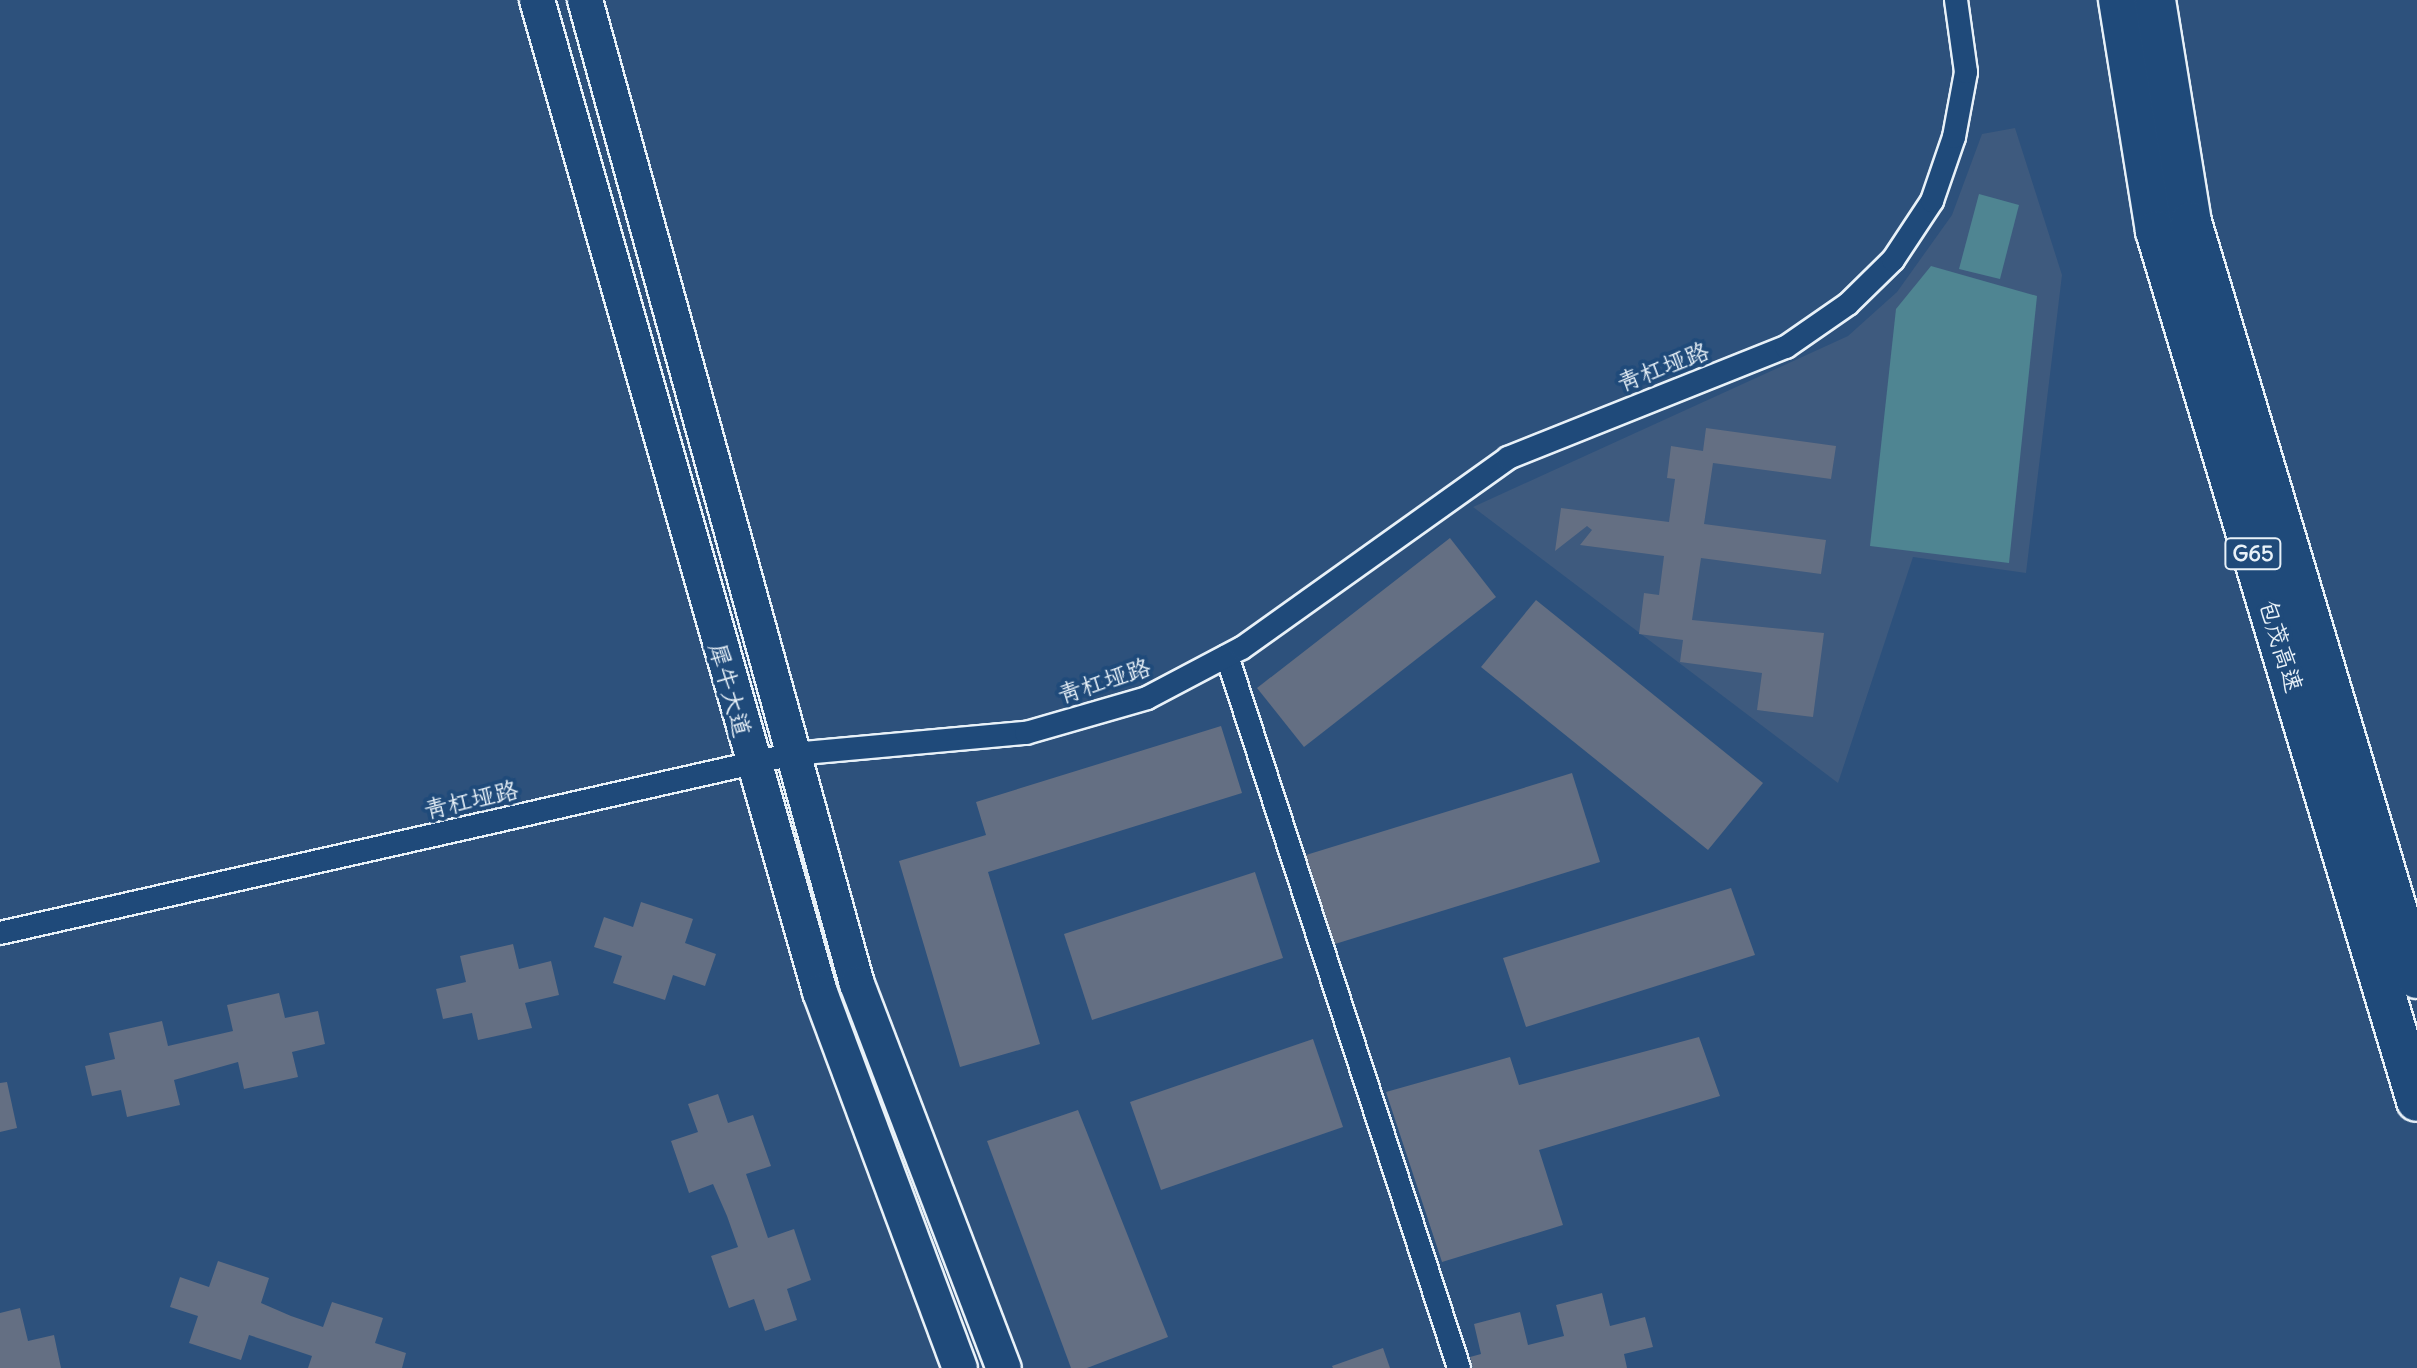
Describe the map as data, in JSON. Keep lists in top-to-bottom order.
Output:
{
  "streets": {
    "highway": ["G65", "包茂高速"],
    "main road": ["犀牛大道"],
    "street": ["青杠垭路"]
  },
  "crossings": [
    ["青杠垭路", "犀牛大道"]
  ]
}
